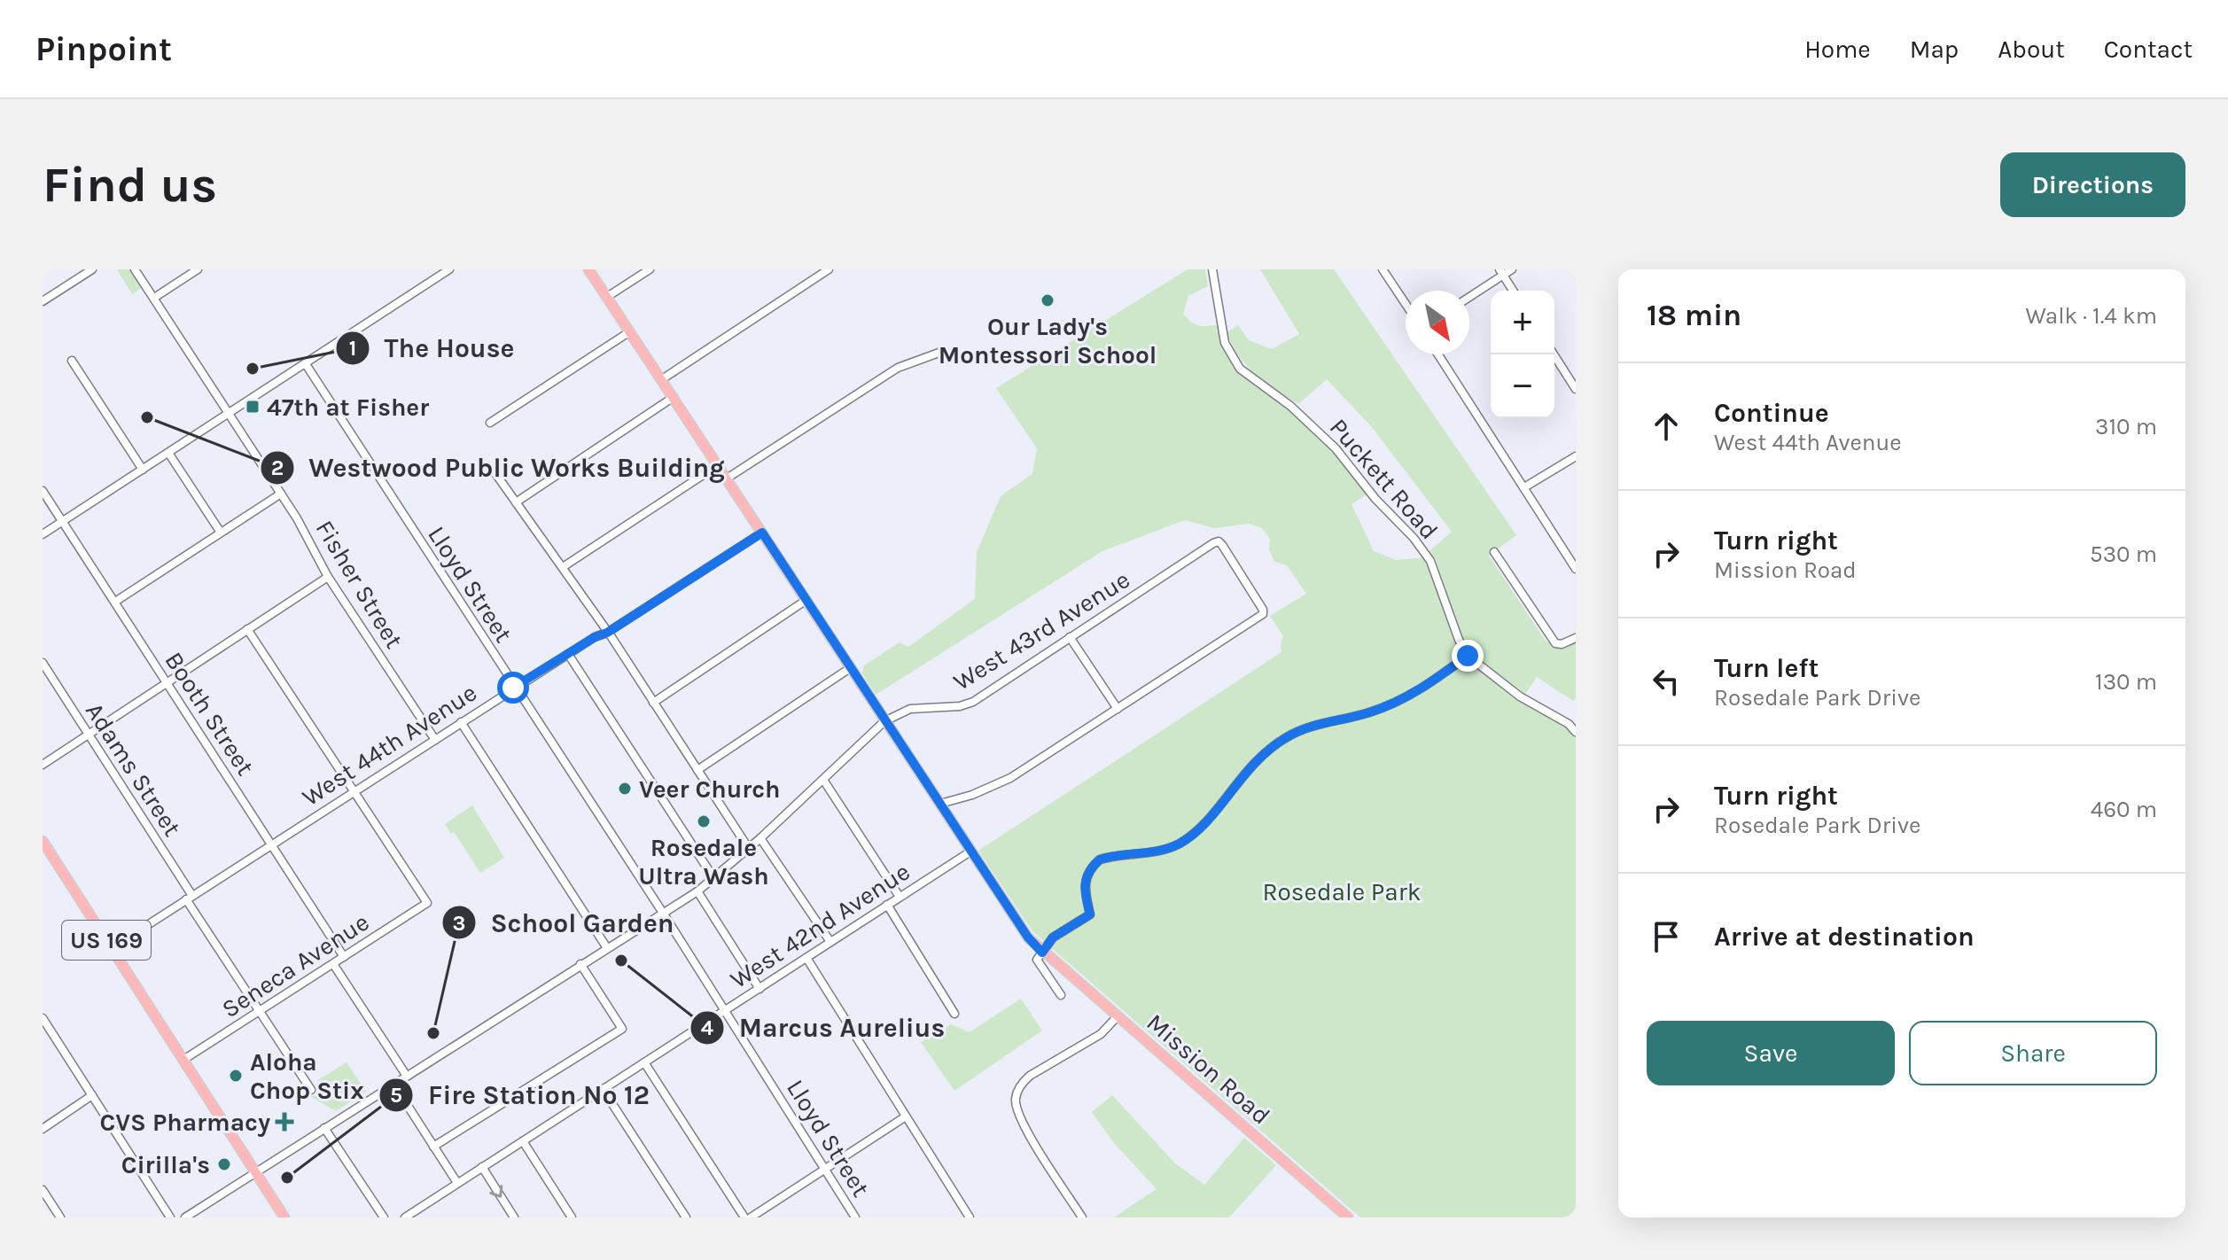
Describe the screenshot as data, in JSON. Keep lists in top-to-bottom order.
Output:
{
  "streets": {
    "main road": ["US 169", "Mission Road"],
    "street": [
      "Puckett Road",
      "Fisher Street",
      "Lloyd Street",
      "West 43rd Avenue",
      "Booth Street",
      "West 44th Avenue",
      "Adams Street",
      "West 42nd Avenue",
      "Seneca Avenue"
    ]
  },
  "crossings": [
    ["Fisher Street", "West 44th Avenue"],
    ["Lloyd Street", "West 43rd Avenue"],
    ["Lloyd Street", "West 44th Avenue"],
    ["Lloyd Street", "West 42nd Avenue"],
    ["West 43rd Avenue", "US 169"],
    ["West 43rd Avenue", "Mission Road"],
    ["Booth Street", "West 44th Avenue"],
    ["Booth Street", "Seneca Avenue"],
    ["West 44th Avenue", "Adams Street"],
    ["West 44th Avenue", "US 169"],
    ["West 44th Avenue", "Seneca Avenue"],
    ["West 44th Avenue", "Mission Road"],
    ["Adams Street", "Seneca Avenue"],
    ["West 42nd Avenue", "Mission Road"],
    ["US 169", "Seneca Avenue"]
  ],
  "parks": ["Rosedale Park"],
  "places": {
    "other": [
      "Our Lady's Montessori School",
      "The House",
      "Westwood Public Works Building",
      "Veer Church",
      "Rosedale Ultra Wash",
      "Marcus Aurelius",
      "School Garden",
      "Aloha Chop Stix",
      "Cirilla's",
      "Fire Station No 12"
    ],
    "transit": ["47th at Fisher"],
    "health": ["CVS Pharmacy"]
  },
  "north": "bottom right",
  "page": {
    "header": "Pinpoint",
    "nav": [
      "Home",
      "Map",
      "About",
      "Contact"
    ],
    "buttons": [
      "Directions",
      ["Save", "Share"]
    ],
    "title": "Find us",
    "heading": ["18 min", "Walk · 1.4 km"],
    "map_buttons": ["+", "−"],
    "list": [
      ["Continue", "West 44th Avenue", "310 m"],
      ["Turn right", "Mission Road", "530 m"],
      ["Turn left", "Rosedale Park Drive", "130 m"],
      ["Turn right", "Rosedale Park Drive", "460 m"],
      "Arrive at destination"
    ]
  }
}
